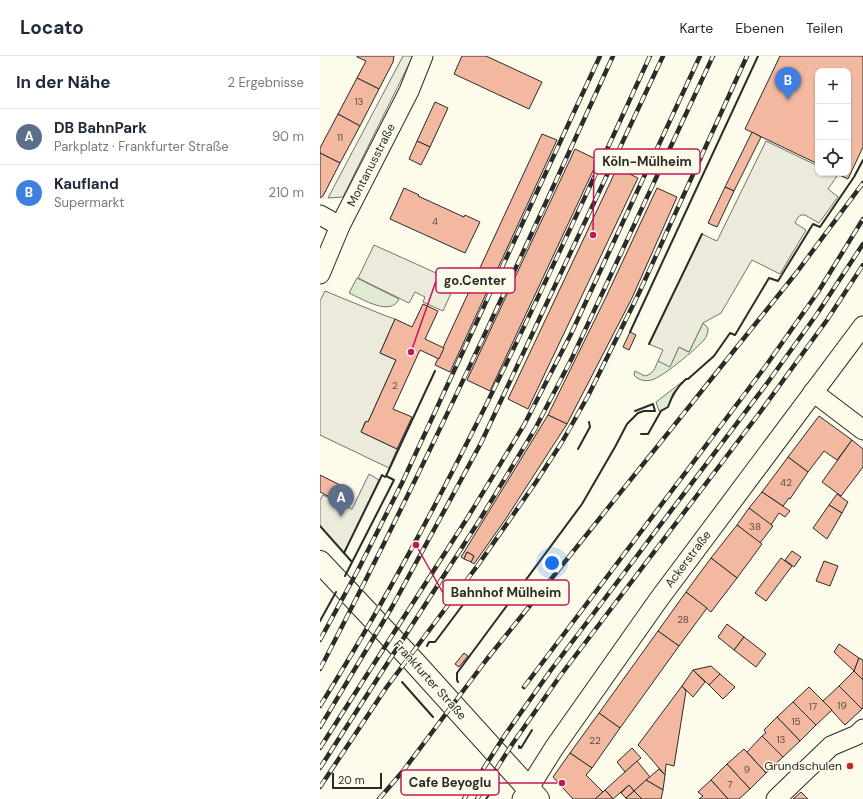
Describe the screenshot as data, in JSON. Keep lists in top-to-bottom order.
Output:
{
  "streets": {
    "main road": ["Frankfurter Straße"],
    "street": ["Montanusstraße", "Ackerstraße"]
  },
  "crossings": [
    ["Ackerstraße", "Frankfurter Straße"]
  ],
  "places": [
    "Köln-Mülheim",
    "go.Center",
    "Bahnhof Mülheim",
    "Grundschulen",
    "Cafe Beyoglu"
  ],
  "house_numbers": [
    "13",
    "11",
    "4",
    "2",
    "42",
    "38",
    "28",
    "19",
    "17",
    "15",
    "13",
    "22",
    "9",
    "7"
  ],
  "scale_bar": "20 m",
  "page": {
    "header": "Locato",
    "nav": ["Karte", "Ebenen", "Teilen"],
    "heading": ["In der Nähe", "2 Ergebnisse"],
    "pins": ["B", "A"],
    "map_buttons": ["+", "−"],
    "list": [
      {
        "mark": "A",
        "name": "DB BahnPark",
        "note": "Parkplatz · Frankfurter Straße",
        "value": "90 m"
      },
      {
        "mark": "B",
        "name": "Kaufland",
        "note": "Supermarkt",
        "value": "210 m"
      }
    ],
    "scale": "20 m"
  }
}
